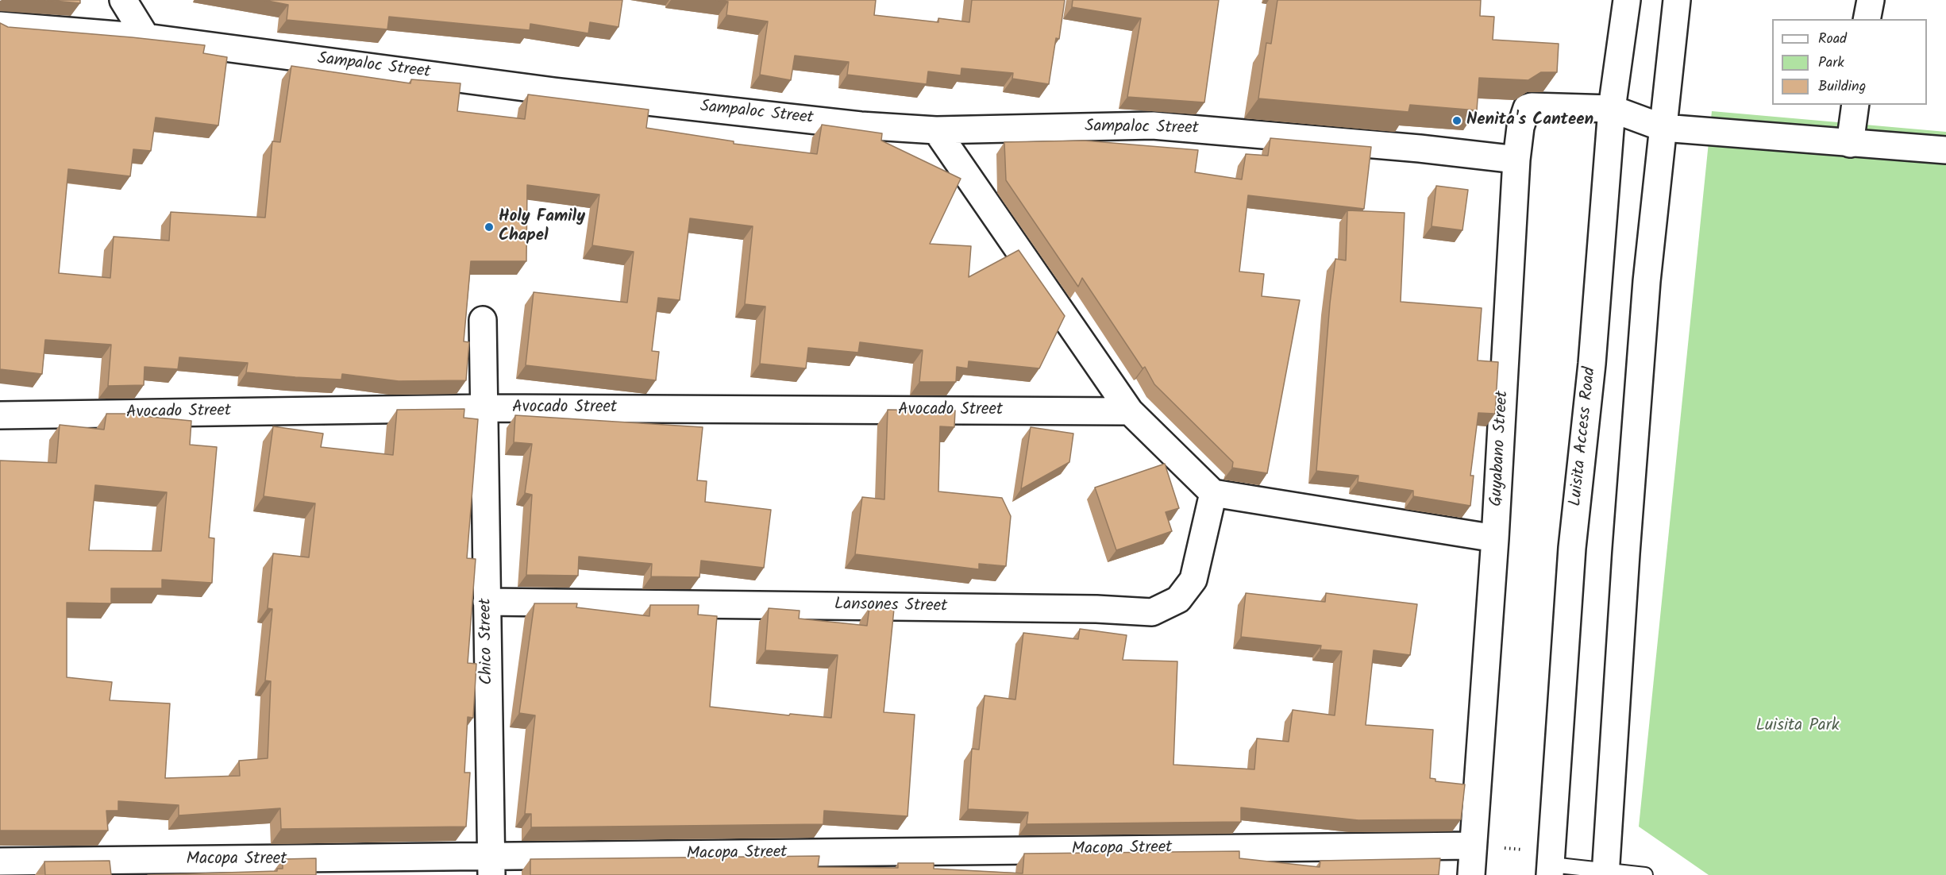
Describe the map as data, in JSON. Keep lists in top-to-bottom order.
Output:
{
  "streets": {
    "street": [
      "Sampaloc Street",
      "Avocado Street",
      "Luisita Access Road",
      "Guyabano Street",
      "Lansones Street",
      "Chico Street",
      "Macopa Street"
    ]
  },
  "crossings": [
    ["Sampaloc Street", "Guyabano Street"],
    ["Avocado Street", "Chico Street"],
    ["Luisita Access Road", "Guyabano Street"],
    ["Guyabano Street", "Macopa Street"],
    ["Lansones Street", "Chico Street"],
    ["Chico Street", "Macopa Street"]
  ],
  "parks": ["Luisita Park"],
  "places": ["Nenita's Canteen", "Holy Family Chapel"],
  "legend": ["Road", "Park", "Building"]
}
